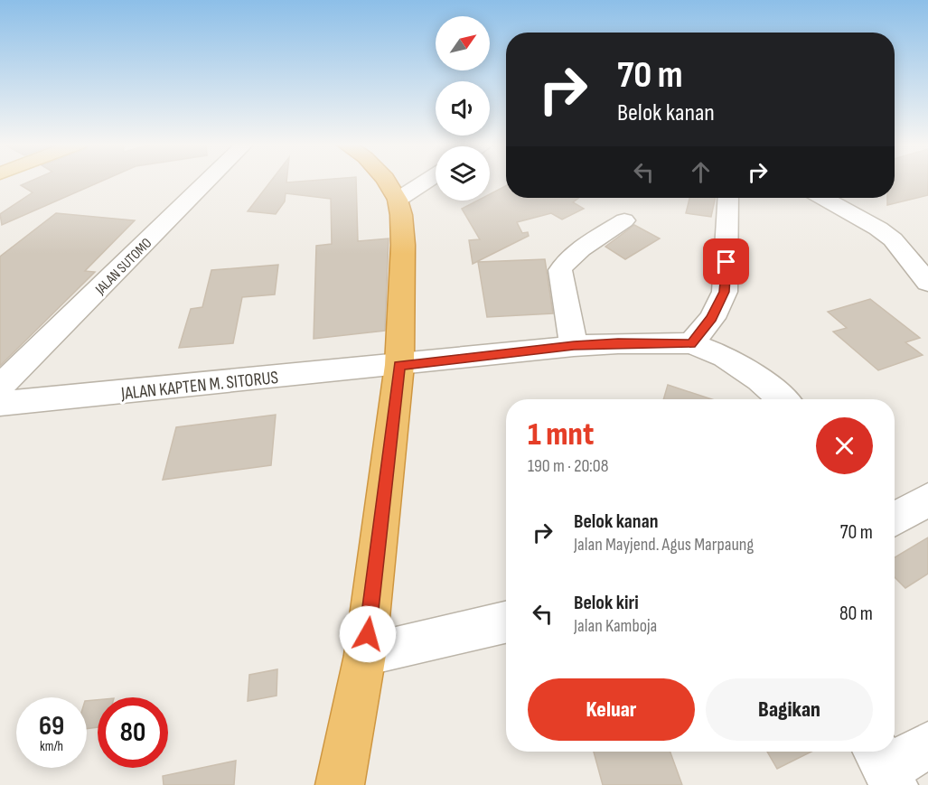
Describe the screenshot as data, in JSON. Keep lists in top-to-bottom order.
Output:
{
  "streets": {
    "street": ["JALAN SUTOMO", "JALAN KAPTEN M. SITORUS"]
  },
  "north": "top right",
  "page": {
    "turn": ["70 m", "Belok kanan"],
    "heading": ["1 mnt", "190 m · 20:08"],
    "list": [
      {
        "name": "Belok kanan",
        "note": "Jalan Mayjend. Agus Marpaung",
        "value": "70 m"
      },
      {
        "name": "Belok kiri",
        "note": "Jalan Kamboja",
        "value": "80 m"
      }
    ],
    "buttons": ["Keluar", "Bagikan"],
    "speed": "69 km/h",
    "limit": "80"
  }
}
